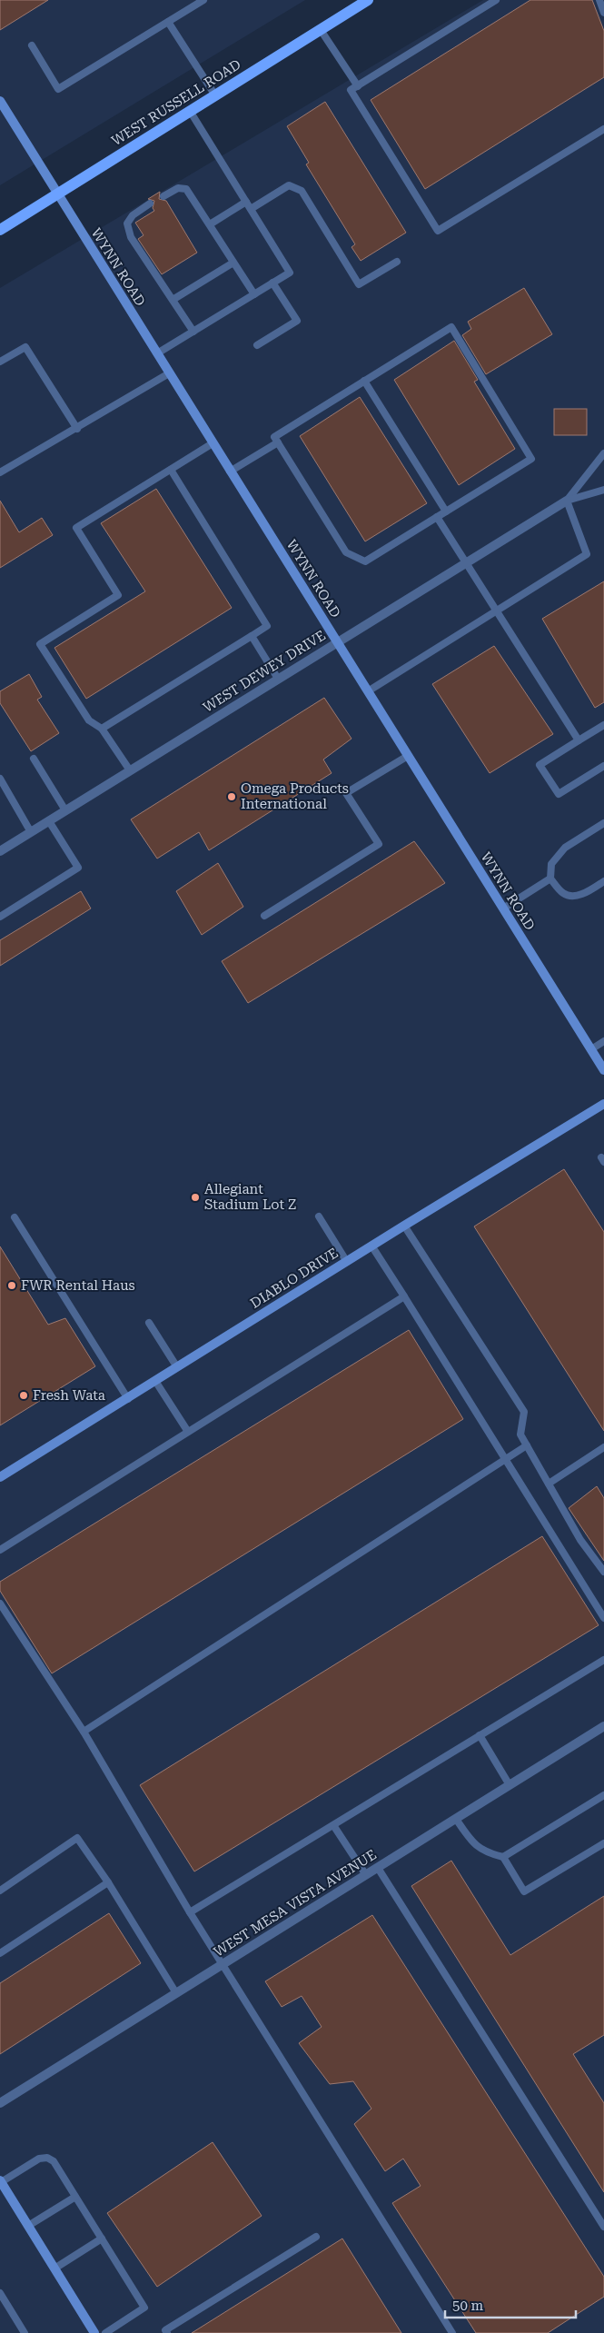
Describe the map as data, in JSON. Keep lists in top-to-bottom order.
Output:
{
  "streets": {
    "main road": ["WEST RUSSELL ROAD"],
    "street": [
      "WYNN ROAD",
      "WEST DEWEY DRIVE",
      "DIABLO DRIVE",
      "WEST MESA VISTA AVENUE"
    ]
  },
  "crossings": [
    ["WEST RUSSELL ROAD", "WYNN ROAD"],
    ["WYNN ROAD", "WEST DEWEY DRIVE"]
  ],
  "places": [
    "Omega Products International",
    "Allegiant Stadium Lot Z",
    "FWR Rental Haus",
    "Fresh Wata"
  ],
  "scale_bar": "50 m"
}
